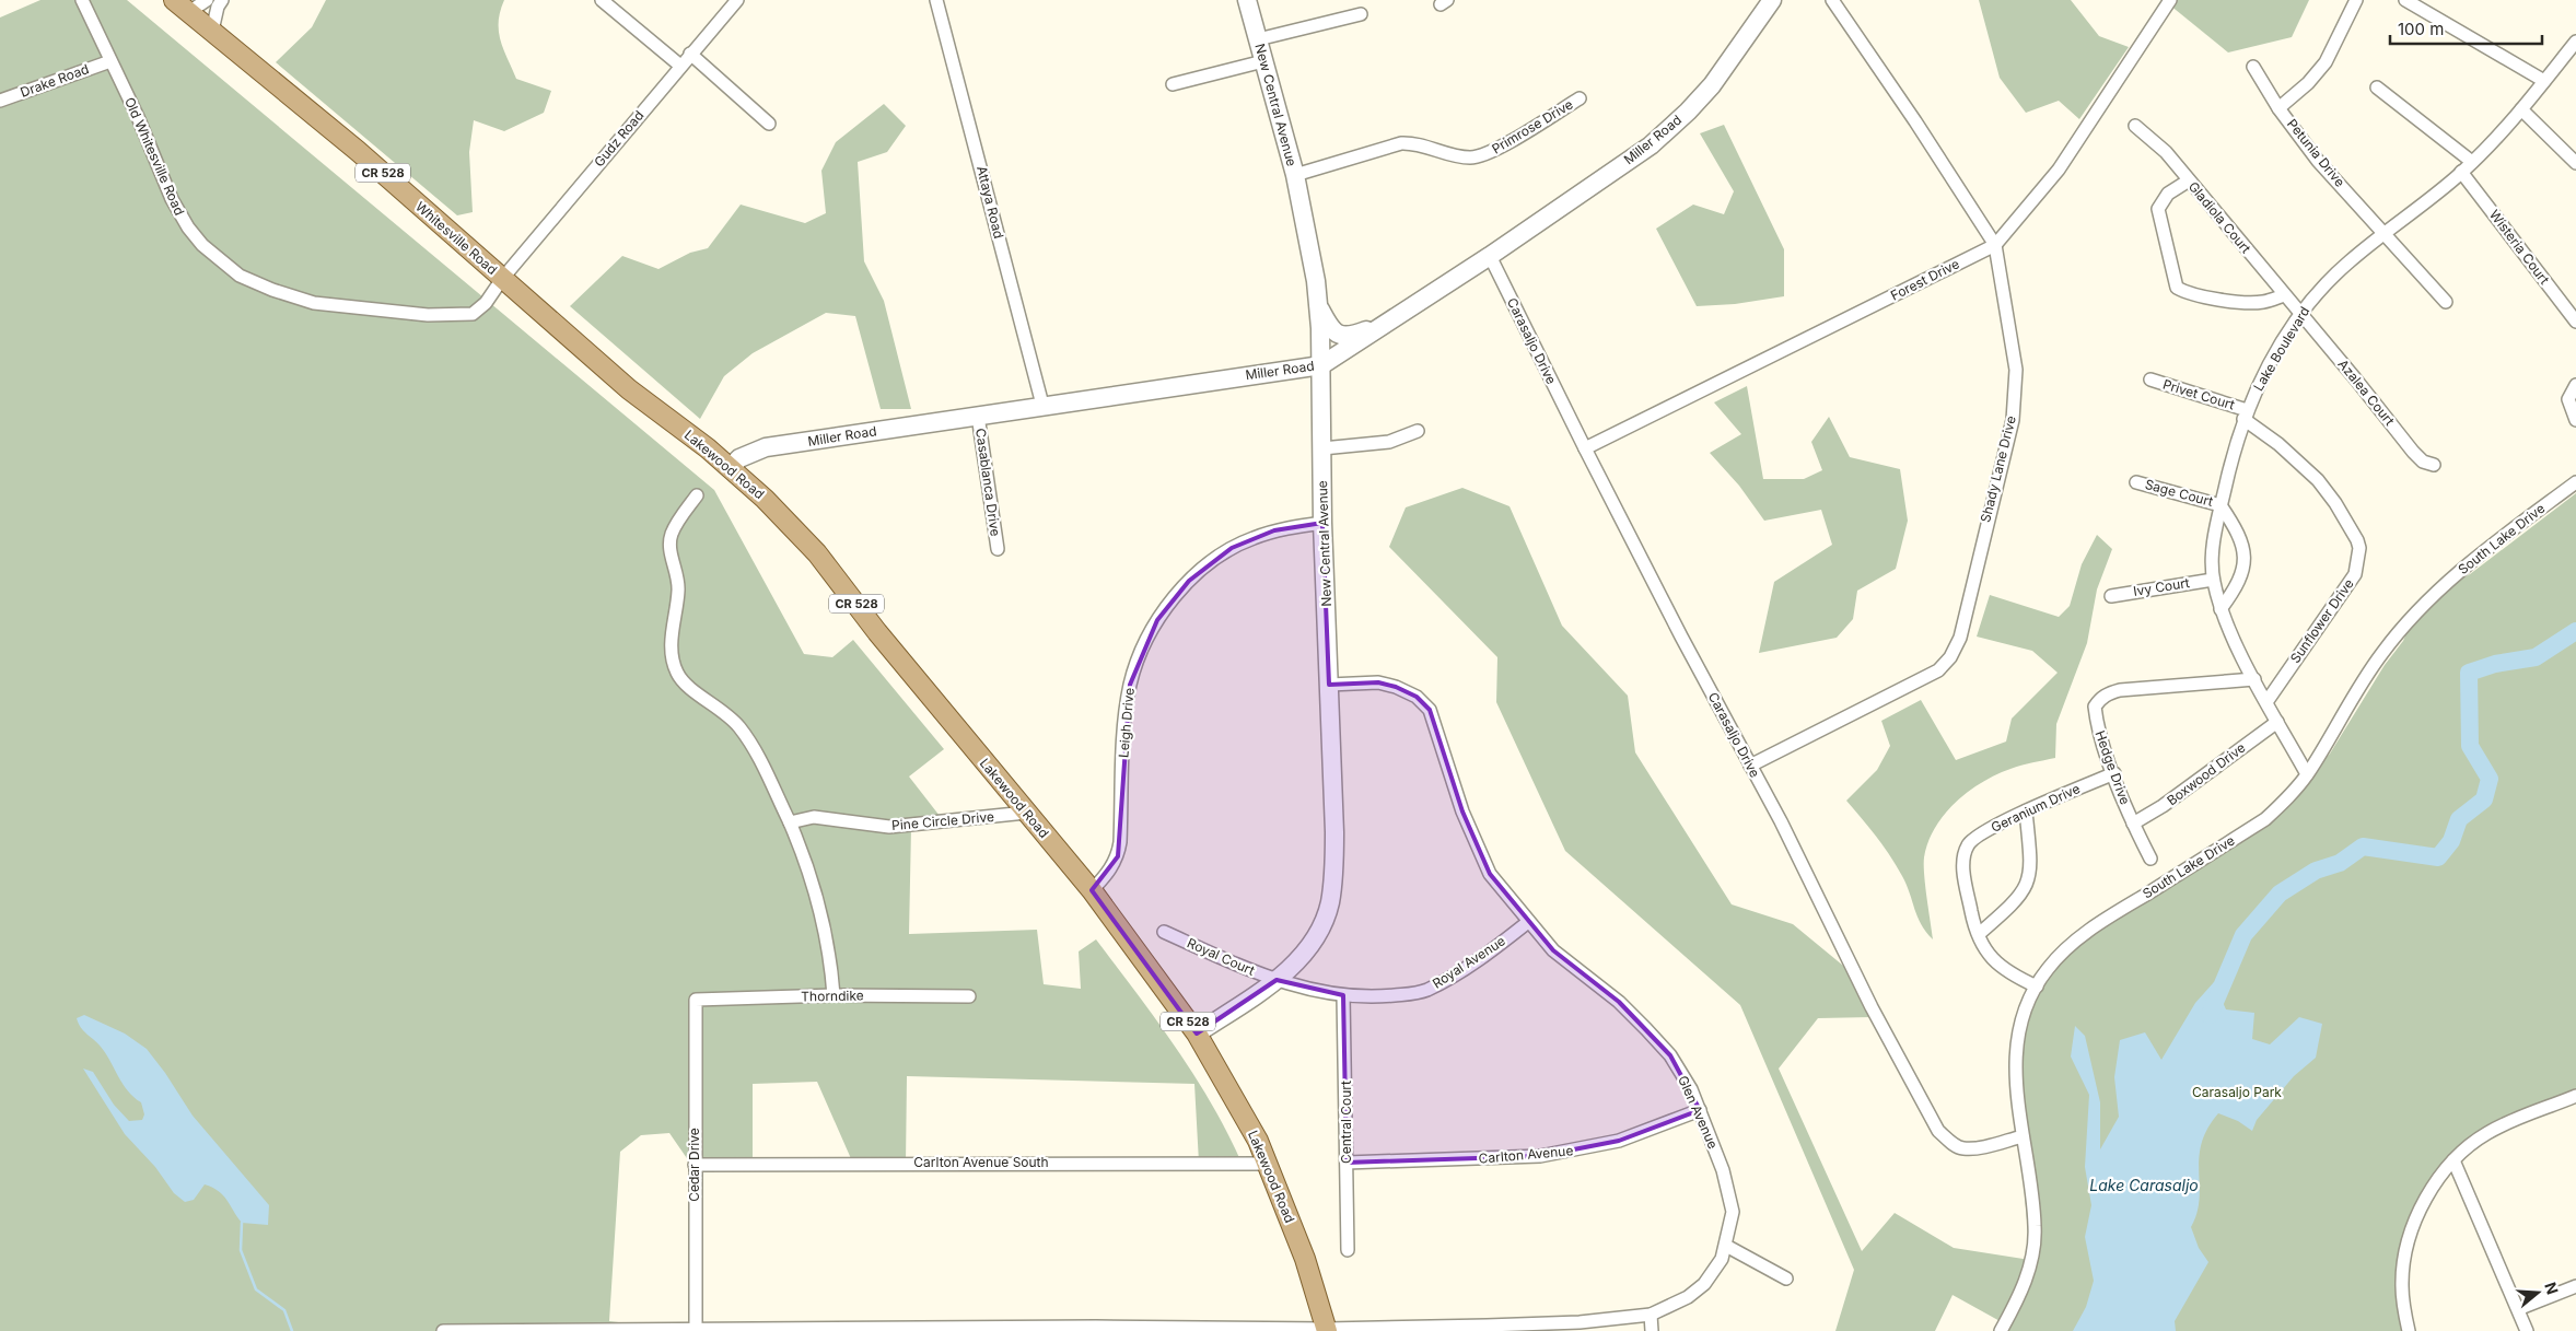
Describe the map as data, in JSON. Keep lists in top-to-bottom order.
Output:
{
  "streets": {
    "main road": ["CR 528", "Whitesville Road", "Lakewood Road"],
    "street": [
      "Drake Road",
      "New Central Avenue",
      "Primrose Drive",
      "Gudz Road",
      "Miller Road",
      "Petunia Drive",
      "Old Whitesville Road",
      "Attaya Road",
      "Gladiola Court",
      "Wisteria Court",
      "Forest Drive",
      "Carasaljo Drive",
      "Lake Boulevard",
      "Azalea Court",
      "Privet Court",
      "Shady Lane Drive",
      "Casablanca Drive",
      "Sage Court",
      "South Lake Drive",
      "Ivy Court",
      "Sunflower Drive",
      "Leigh Drive",
      "Hedge Drive",
      "Boxwood Drive",
      "Geranium Drive",
      "Pine Circle Drive",
      "Royal Court",
      "Royal Avenue",
      "Thorndike",
      "Glen Avenue",
      "Central Court",
      "Carlton Avenue",
      "Carlton Avenue South",
      "Cedar Drive"
    ]
  },
  "crossings": [
    ["Drake Road", "Old Whitesville Road"],
    ["New Central Avenue", "Primrose Drive"],
    ["New Central Avenue", "Miller Road"],
    ["New Central Avenue", "Lakewood Road"],
    ["New Central Avenue", "Leigh Drive"],
    ["New Central Avenue", "Royal Court"],
    ["New Central Avenue", "Royal Avenue"],
    ["New Central Avenue", "Glen Avenue"],
    ["Gudz Road", "Old Whitesville Road"],
    ["Gudz Road", "Whitesville Road"],
    ["Miller Road", "Attaya Road"],
    ["Miller Road", "Carasaljo Drive"],
    ["Miller Road", "Lakewood Road"],
    ["Miller Road", "Casablanca Drive"],
    ["Petunia Drive", "Lake Boulevard"],
    ["Old Whitesville Road", "Whitesville Road"],
    ["Gladiola Court", "Lake Boulevard"],
    ["Gladiola Court", "Azalea Court"],
    ["Whitesville Road", "Lakewood Road"],
    ["Wisteria Court", "Lake Boulevard"],
    ["Forest Drive", "Carasaljo Drive"],
    ["Forest Drive", "Shady Lane Drive"],
    ["Carasaljo Drive", "Shady Lane Drive"],
    ["Carasaljo Drive", "South Lake Drive"],
    ["Lake Boulevard", "Azalea Court"],
    ["Lake Boulevard", "Privet Court"],
    ["Lake Boulevard", "Sage Court"],
    ["Lake Boulevard", "South Lake Drive"],
    ["Lake Boulevard", "Ivy Court"],
    ["Lake Boulevard", "Sunflower Drive"],
    ["Lake Boulevard", "Hedge Drive"],
    ["Lake Boulevard", "Boxwood Drive"],
    ["Privet Court", "Sunflower Drive"],
    ["Lakewood Road", "Leigh Drive"],
    ["Lakewood Road", "Pine Circle Drive"],
    ["Lakewood Road", "Glen Avenue"],
    ["Lakewood Road", "Carlton Avenue South"],
    ["South Lake Drive", "Geranium Drive"],
    ["Hedge Drive", "Boxwood Drive"],
    ["Hedge Drive", "Geranium Drive"],
    ["Royal Court", "Royal Avenue"],
    ["Royal Avenue", "Glen Avenue"],
    ["Royal Avenue", "Central Court"],
    ["Thorndike", "Cedar Drive"],
    ["Glen Avenue", "Carlton Avenue"],
    ["Glen Avenue", "Cedar Drive"],
    ["Central Court", "Carlton Avenue"],
    ["Carlton Avenue South", "Cedar Drive"]
  ],
  "water": ["Lake Carasaljo"],
  "parks": ["Carasaljo Park"],
  "scale_bar": "100 m",
  "north": "right"
}
